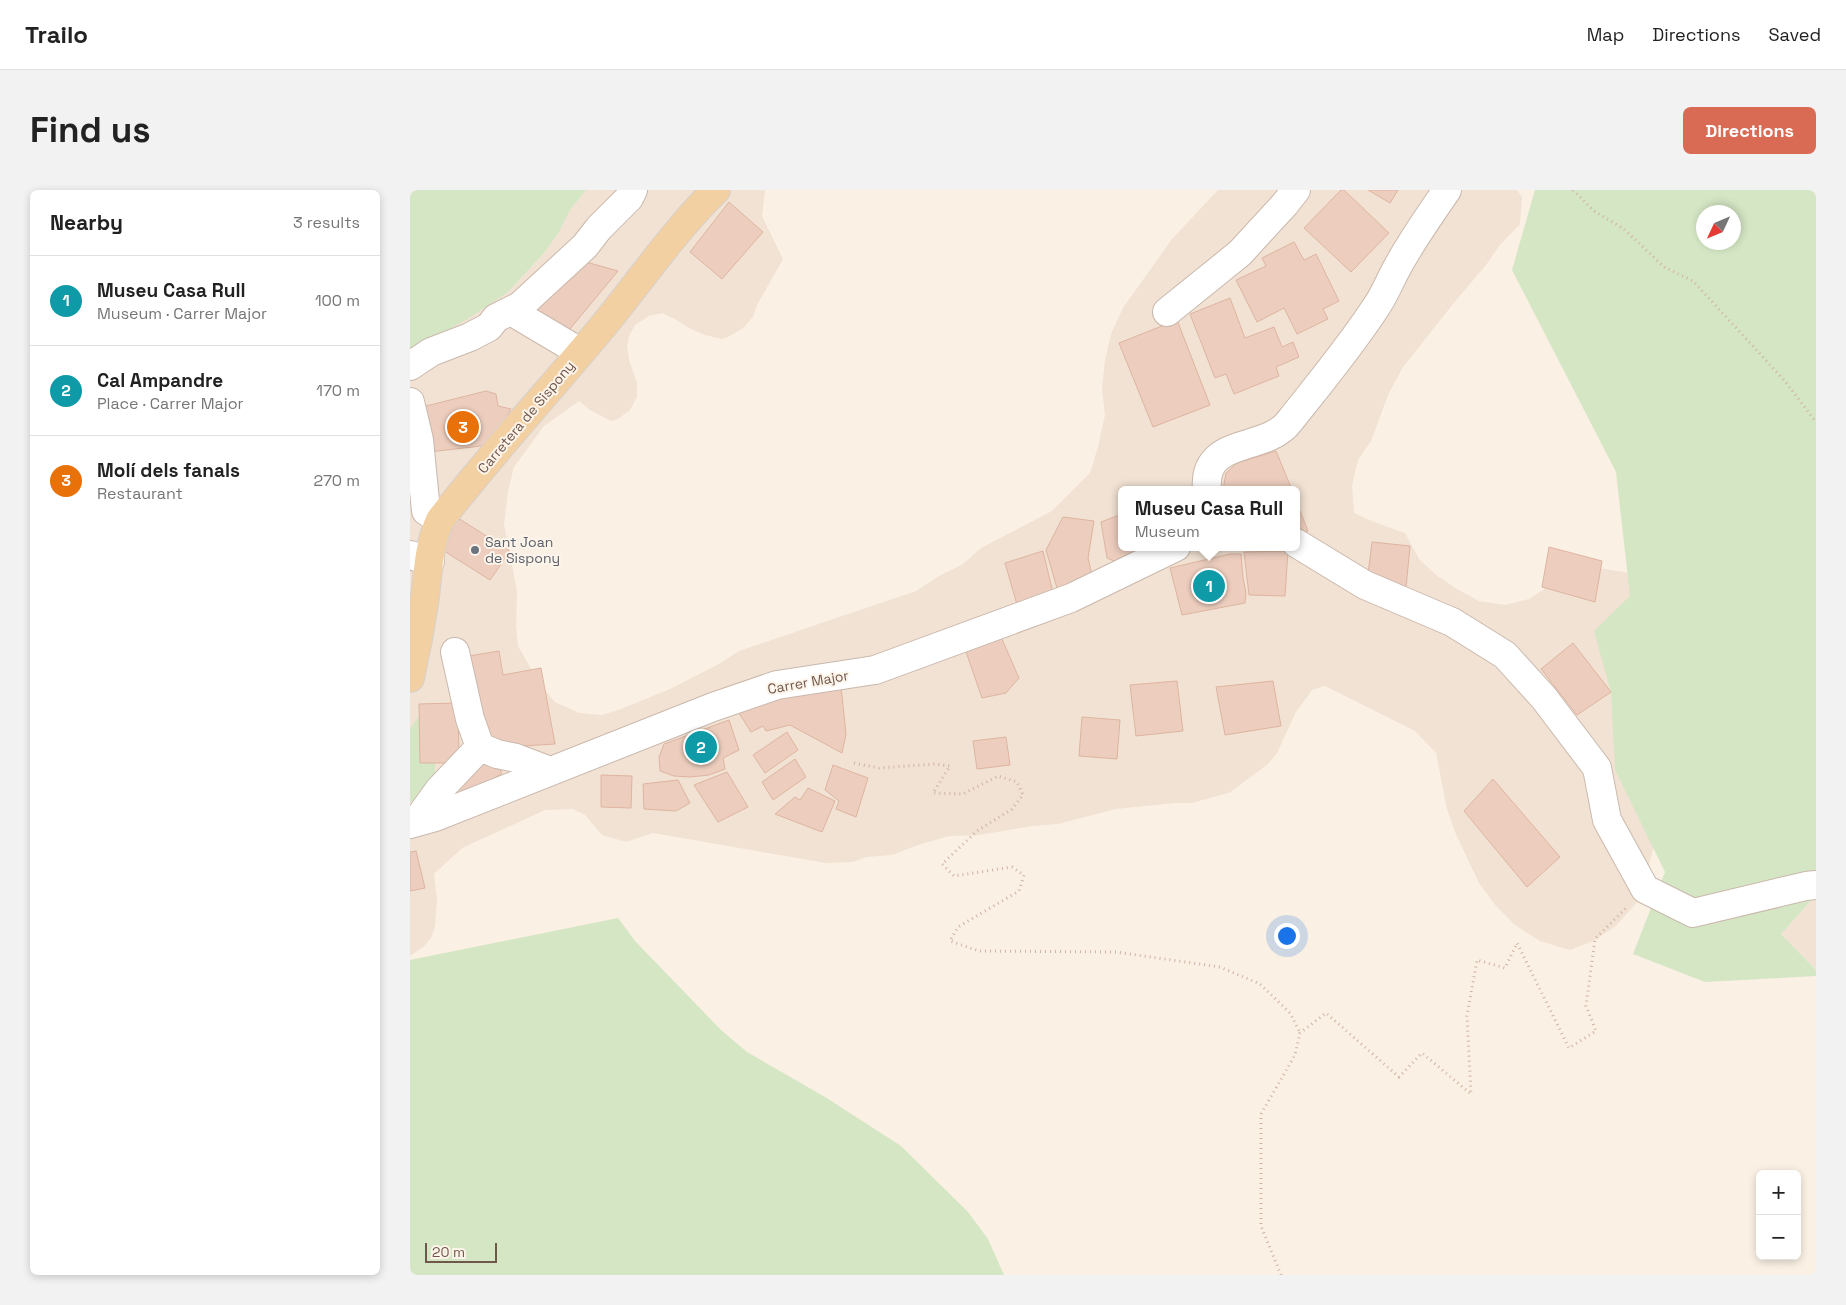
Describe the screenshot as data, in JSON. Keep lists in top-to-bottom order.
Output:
{
  "streets": {
    "main road": ["Carretera de Sispony"],
    "street": ["Carrer Major"]
  },
  "places": ["Sant Joan de Sispony"],
  "scale_bar": "20 m",
  "north": "bottom left",
  "page": {
    "header": "Trailo",
    "nav": ["Map", "Directions", "Saved"],
    "buttons": "Directions",
    "title": "Find us",
    "heading": ["Nearby", "3 results"],
    "list": [
      {
        "mark": "1",
        "name": "Museu Casa Rull",
        "note": "Museum · Carrer Major",
        "value": "100 m"
      },
      {
        "mark": "2",
        "name": "Cal Ampandre",
        "note": "Place · Carrer Major",
        "value": "170 m"
      },
      {
        "mark": "3",
        "name": "Molí dels fanals",
        "note": "Restaurant",
        "value": "270 m"
      }
    ],
    "pins": ["3", "1", "2"],
    "popup": ["Museu Casa Rull", "Museum"],
    "map_buttons": ["+", "−"],
    "scale": "20 m"
  }
}
